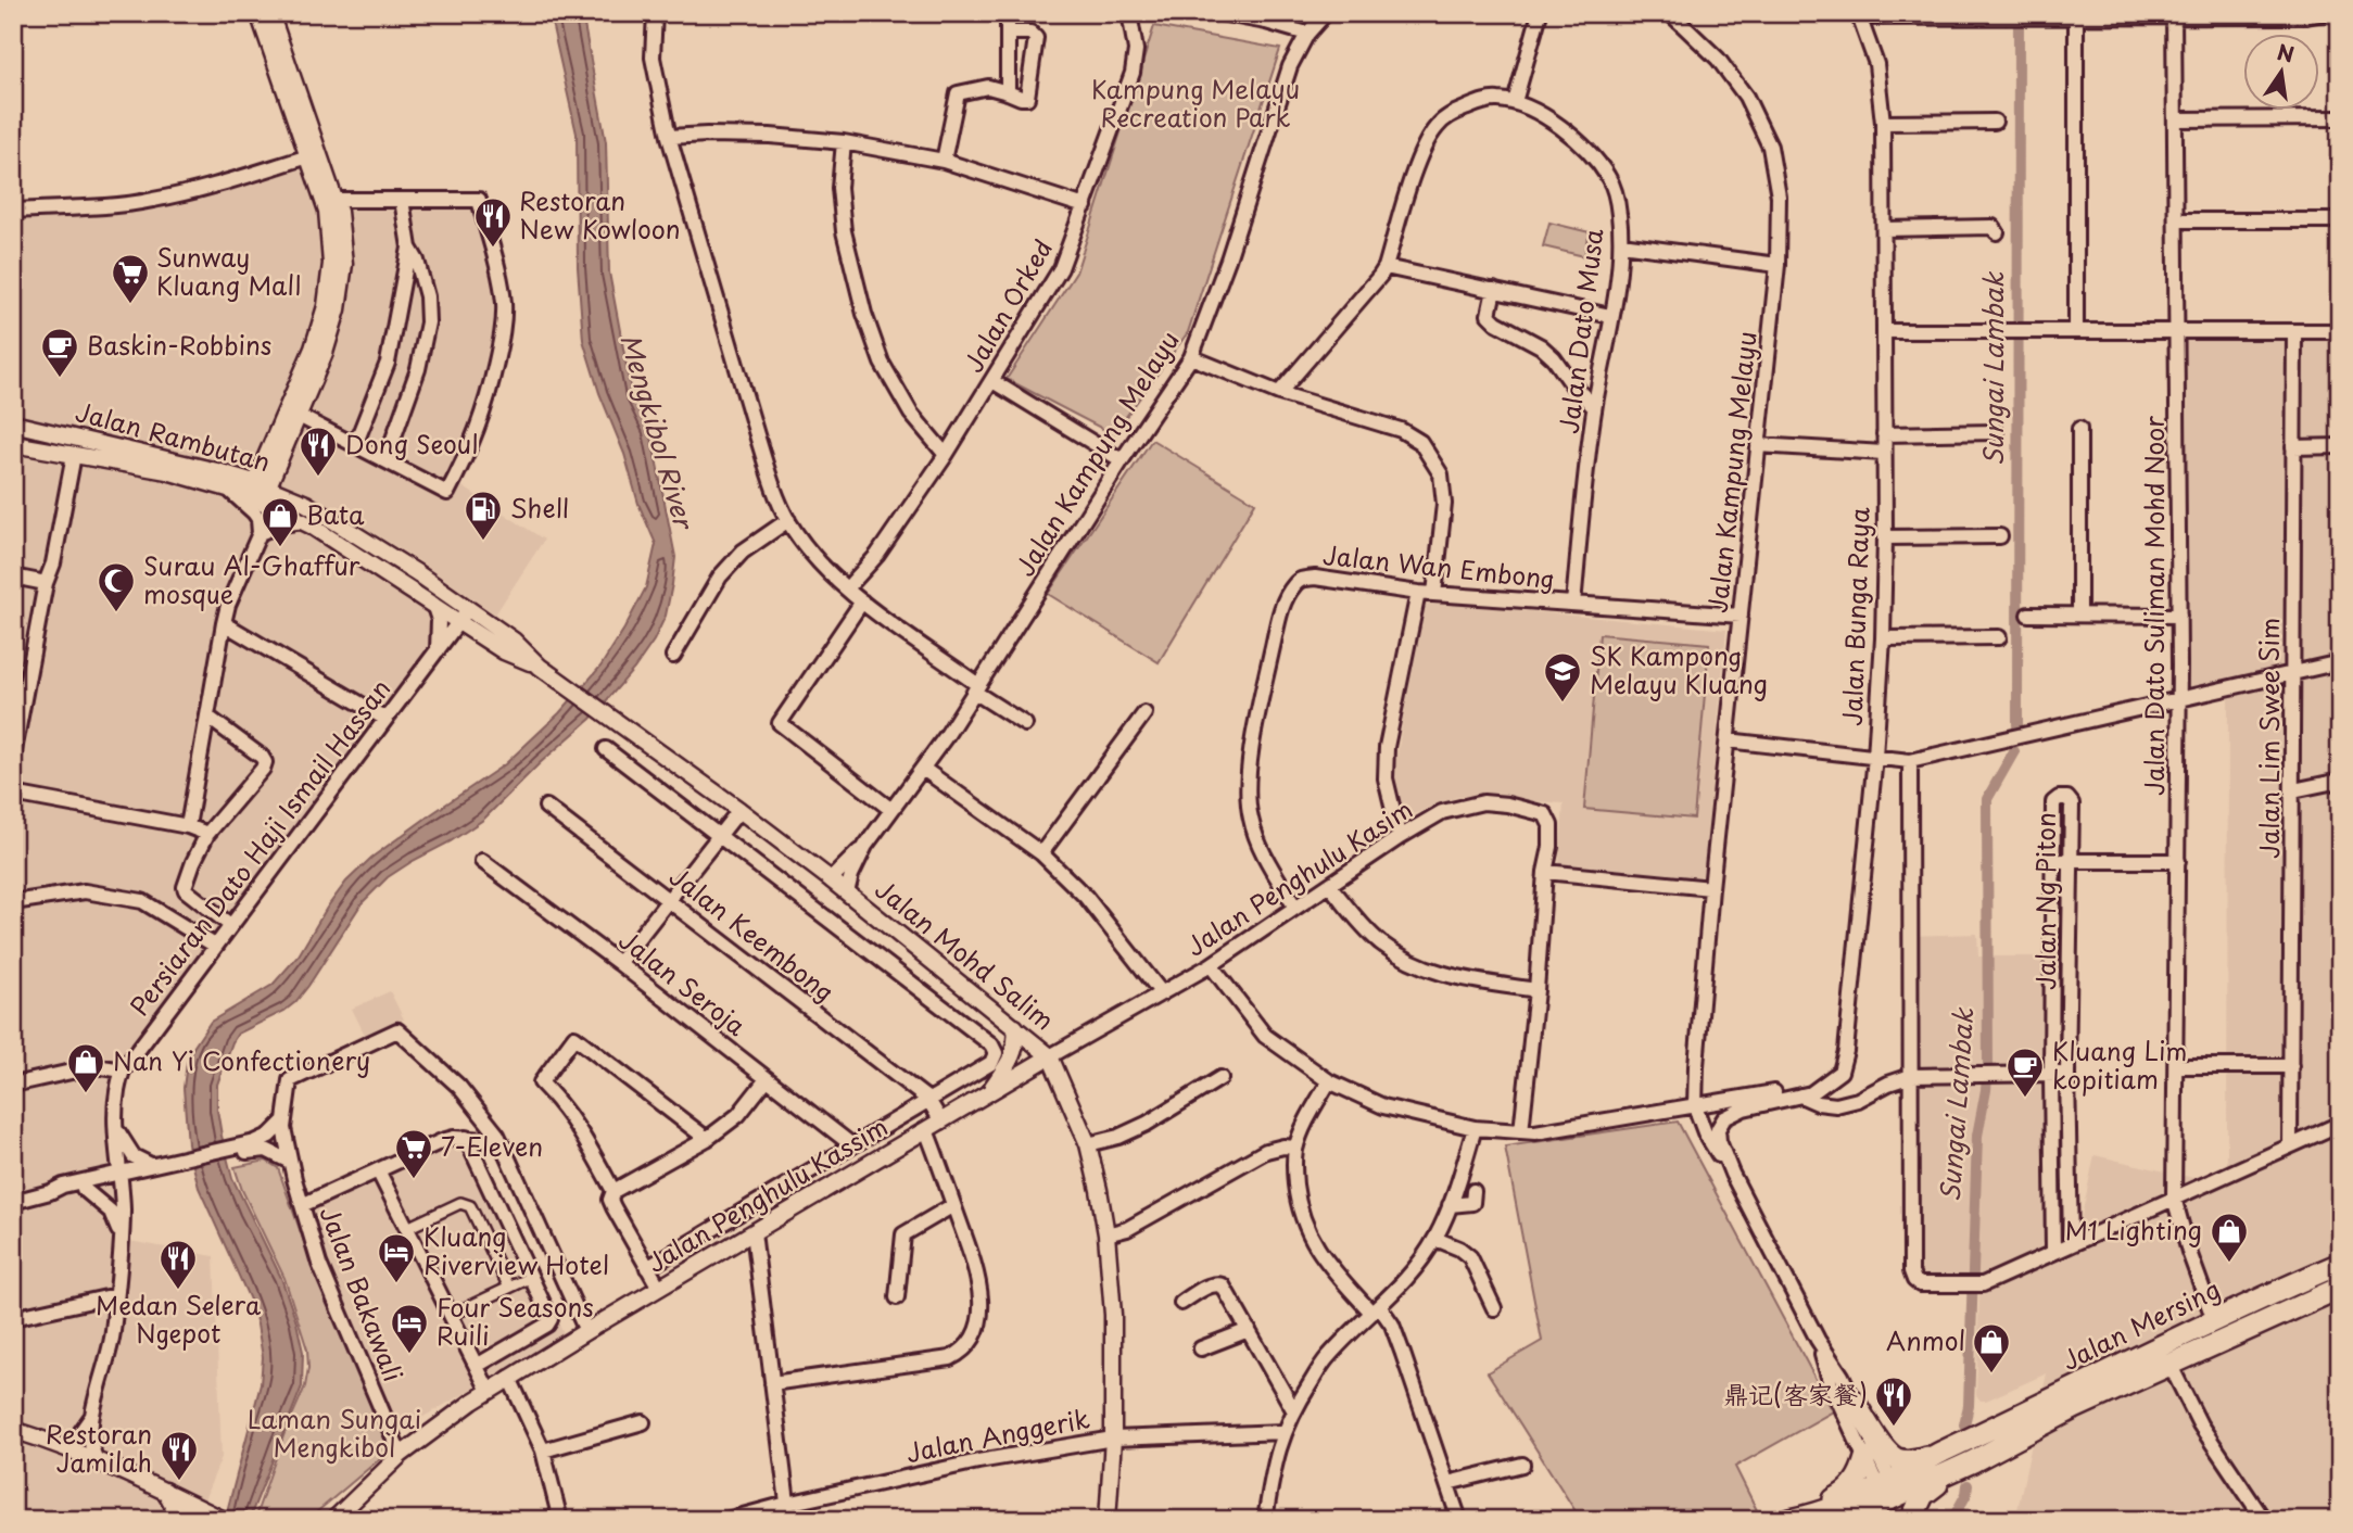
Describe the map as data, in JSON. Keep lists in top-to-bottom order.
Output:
{
  "streets": {
    "highway": ["Jalan Mersing"],
    "street": [
      "Jalan Orked",
      "Jalan Dato Musa",
      "Jalan Rambutan",
      "Jalan Kampung Melayu",
      "Jalan Wan Embong",
      "Jalan Dato Suliman Mohd Noor",
      "Jalan Bunga Raya",
      "Jalan Lim Swee Sim",
      "Persiaran Dato Haji Ismail Hassan",
      "Jalan Penghulu Kasim",
      "Jalan Ng Piton",
      "Jalan Keembong",
      "Jalan Mohd Salim",
      "Jalan Seroja",
      "Jalan Penghulu Kassim",
      "Jalan Bakawali",
      "Jalan Anggerik"
    ]
  },
  "crossings": [
    ["Jalan Dato Musa", "Jalan Wan Embong"],
    ["Jalan Rambutan", "Persiaran Dato Haji Ismail Hassan"],
    ["Jalan Rambutan", "Jalan Mohd Salim"],
    ["Jalan Kampung Melayu", "Jalan Wan Embong"],
    ["Jalan Kampung Melayu", "Jalan Mohd Salim"],
    ["Jalan Wan Embong", "Jalan Penghulu Kasim"],
    ["Jalan Dato Suliman Mohd Noor", "Jalan Mersing"],
    ["Persiaran Dato Haji Ismail Hassan", "Jalan Mohd Salim"],
    ["Jalan Penghulu Kasim", "Jalan Mohd Salim"],
    ["Jalan Penghulu Kasim", "Jalan Penghulu Kassim"],
    ["Jalan Keembong", "Jalan Penghulu Kassim"],
    ["Jalan Mohd Salim", "Jalan Penghulu Kassim"],
    ["Jalan Mohd Salim", "Jalan Anggerik"],
    ["Jalan Seroja", "Jalan Penghulu Kassim"],
    ["Jalan Penghulu Kassim", "Jalan Bakawali"]
  ],
  "water": ["Sungai Lambak", "Mengkibol River"],
  "parks": ["Kampung Melayu Recreation Park", "Laman Sungai Mengkibol"],
  "places": {
    "restaurant": [
      "Restoran New Kowloon",
      "Dong Seoul",
      "Medan Selera Ngepot",
      "鼎记(客家餐)",
      "Restoran Jamilah"
    ],
    "supermarket": ["Sunway Kluang Mall", "7-Eleven"],
    "cafe": ["Baskin-Robbins", "Kluang Lim kopitiam"],
    "fuel station": ["Shell"],
    "shop": [
      "Bata",
      "Nan Yi Confectionery",
      "M1 Lighting",
      "Anmol"
    ],
    "mosque": ["Surau Al-Ghaffur mosque"],
    "school or university": ["SK Kampong Melayu Kluang"],
    "hotel": ["Kluang Riverview Hotel", "Four Seasons Ruili"]
  },
  "north": "top"
}
